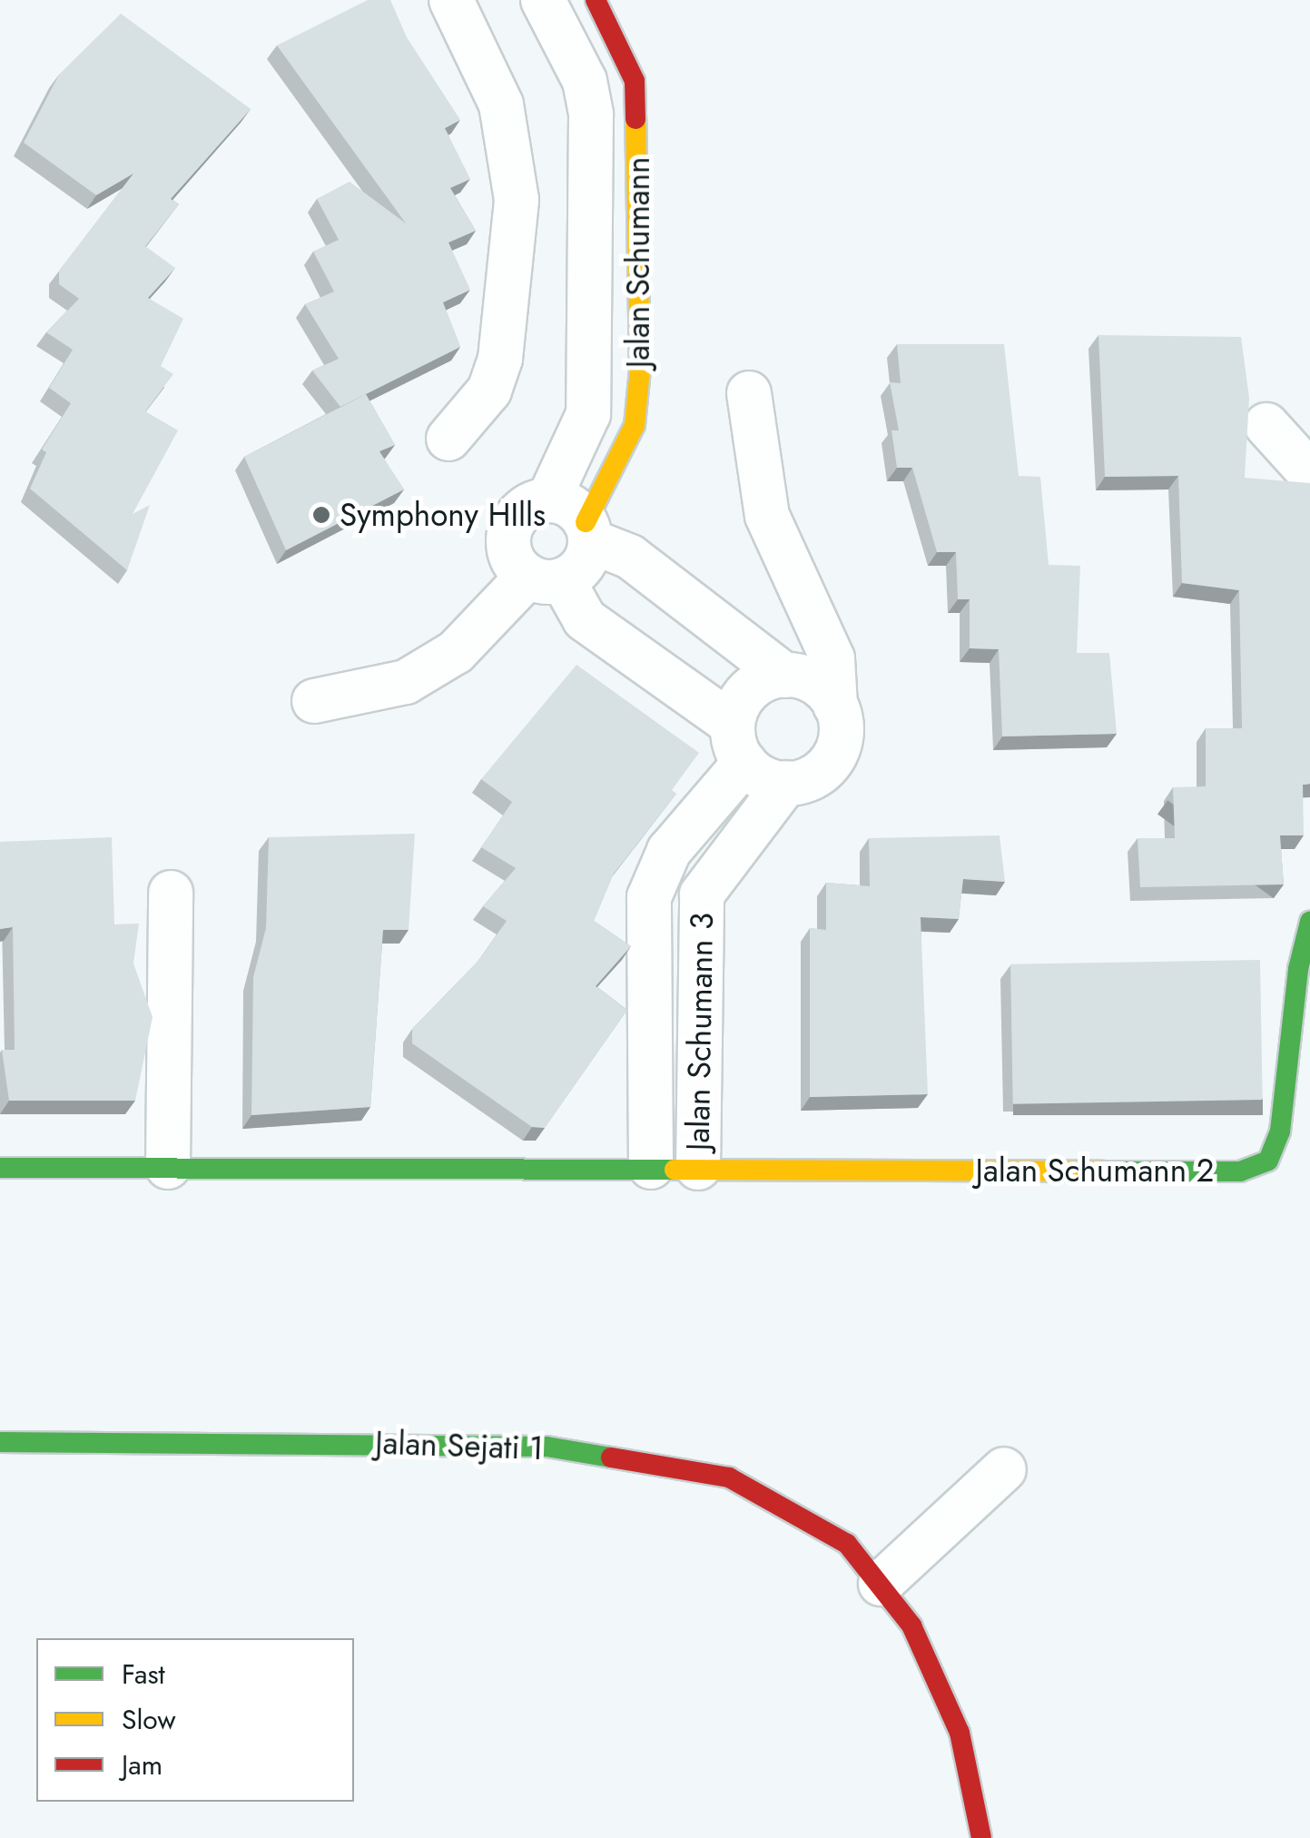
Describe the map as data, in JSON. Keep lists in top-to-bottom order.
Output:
{
  "streets": {
    "street": [
      "Jalan Schumann",
      "Jalan Schumann 3",
      "Jalan Schumann 2",
      "Jalan Sejati 1"
    ]
  },
  "crossings": [
    ["Jalan Schumann 3", "Jalan Schumann 2"]
  ],
  "places": ["Symphony HIlls"],
  "legend": ["Fast", "Slow", "Jam"]
}
